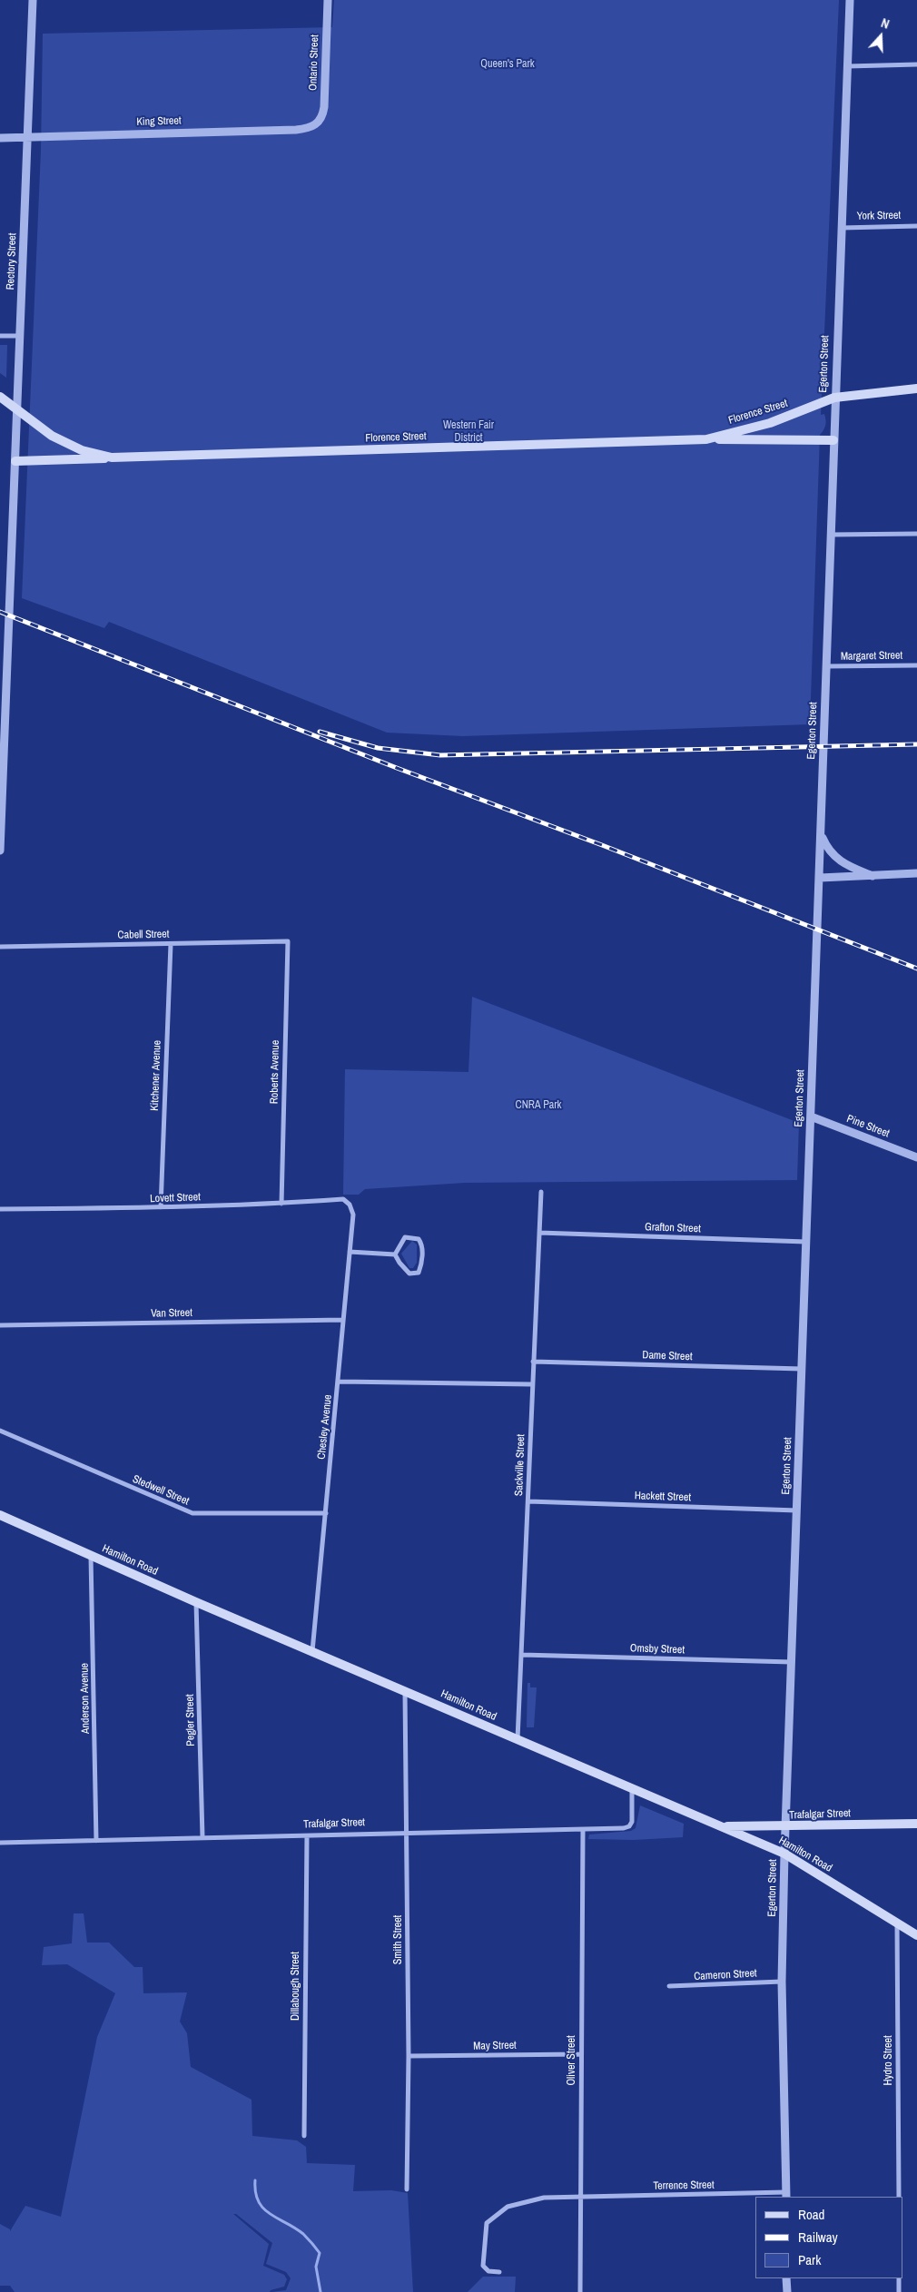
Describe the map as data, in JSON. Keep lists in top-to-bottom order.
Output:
{
  "streets": {
    "main road": ["Florence Street", "Hamilton Road", "Trafalgar Street"],
    "street": [
      "Ontario Street",
      "King Street",
      "York Street",
      "Rectory Street",
      "Egerton Street",
      "Margaret Street",
      "Cabell Street",
      "Roberts Avenue",
      "Kitchener Avenue",
      "Pine Street",
      "Lovett Street",
      "Grafton Street",
      "Van Street",
      "Dame Street",
      "Chesley Avenue",
      "Sackville Street",
      "Stedwell Street",
      "Hackett Street",
      "Omsby Street",
      "Anderson Avenue",
      "Pegler Street",
      "Smith Street",
      "Cameron Street",
      "Dillabough Street",
      "May Street",
      "Oliver Street",
      "Hydro Street",
      "Terrence Street"
    ]
  },
  "crossings": [
    ["Ontario Street", "King Street"],
    ["King Street", "Rectory Street"],
    ["York Street", "Egerton Street"],
    ["Rectory Street", "Florence Street"],
    ["Egerton Street", "Florence Street"],
    ["Egerton Street", "Margaret Street"],
    ["Egerton Street", "Pine Street"],
    ["Egerton Street", "Grafton Street"],
    ["Egerton Street", "Dame Street"],
    ["Egerton Street", "Hackett Street"],
    ["Egerton Street", "Hamilton Road"],
    ["Egerton Street", "Omsby Street"],
    ["Egerton Street", "Trafalgar Street"],
    ["Egerton Street", "Cameron Street"],
    ["Egerton Street", "Terrence Street"],
    ["Cabell Street", "Roberts Avenue"],
    ["Cabell Street", "Kitchener Avenue"],
    ["Roberts Avenue", "Lovett Street"],
    ["Kitchener Avenue", "Lovett Street"],
    ["Lovett Street", "Chesley Avenue"],
    ["Grafton Street", "Sackville Street"],
    ["Van Street", "Chesley Avenue"],
    ["Dame Street", "Sackville Street"],
    ["Chesley Avenue", "Stedwell Street"],
    ["Chesley Avenue", "Hamilton Road"],
    ["Sackville Street", "Hackett Street"],
    ["Sackville Street", "Hamilton Road"],
    ["Sackville Street", "Omsby Street"],
    ["Hamilton Road", "Anderson Avenue"],
    ["Hamilton Road", "Pegler Street"],
    ["Hamilton Road", "Trafalgar Street"],
    ["Hamilton Road", "Smith Street"],
    ["Hamilton Road", "Hydro Street"],
    ["Anderson Avenue", "Trafalgar Street"],
    ["Pegler Street", "Trafalgar Street"],
    ["Trafalgar Street", "Smith Street"],
    ["Trafalgar Street", "Dillabough Street"],
    ["Trafalgar Street", "Oliver Street"],
    ["Smith Street", "May Street"],
    ["May Street", "Oliver Street"],
    ["Oliver Street", "Terrence Street"]
  ],
  "parks": ["Queen's Park", "Western Fair District", "CNRA Park"],
  "legend": ["Road", "Railway", "Park"],
  "north": "top"
}
